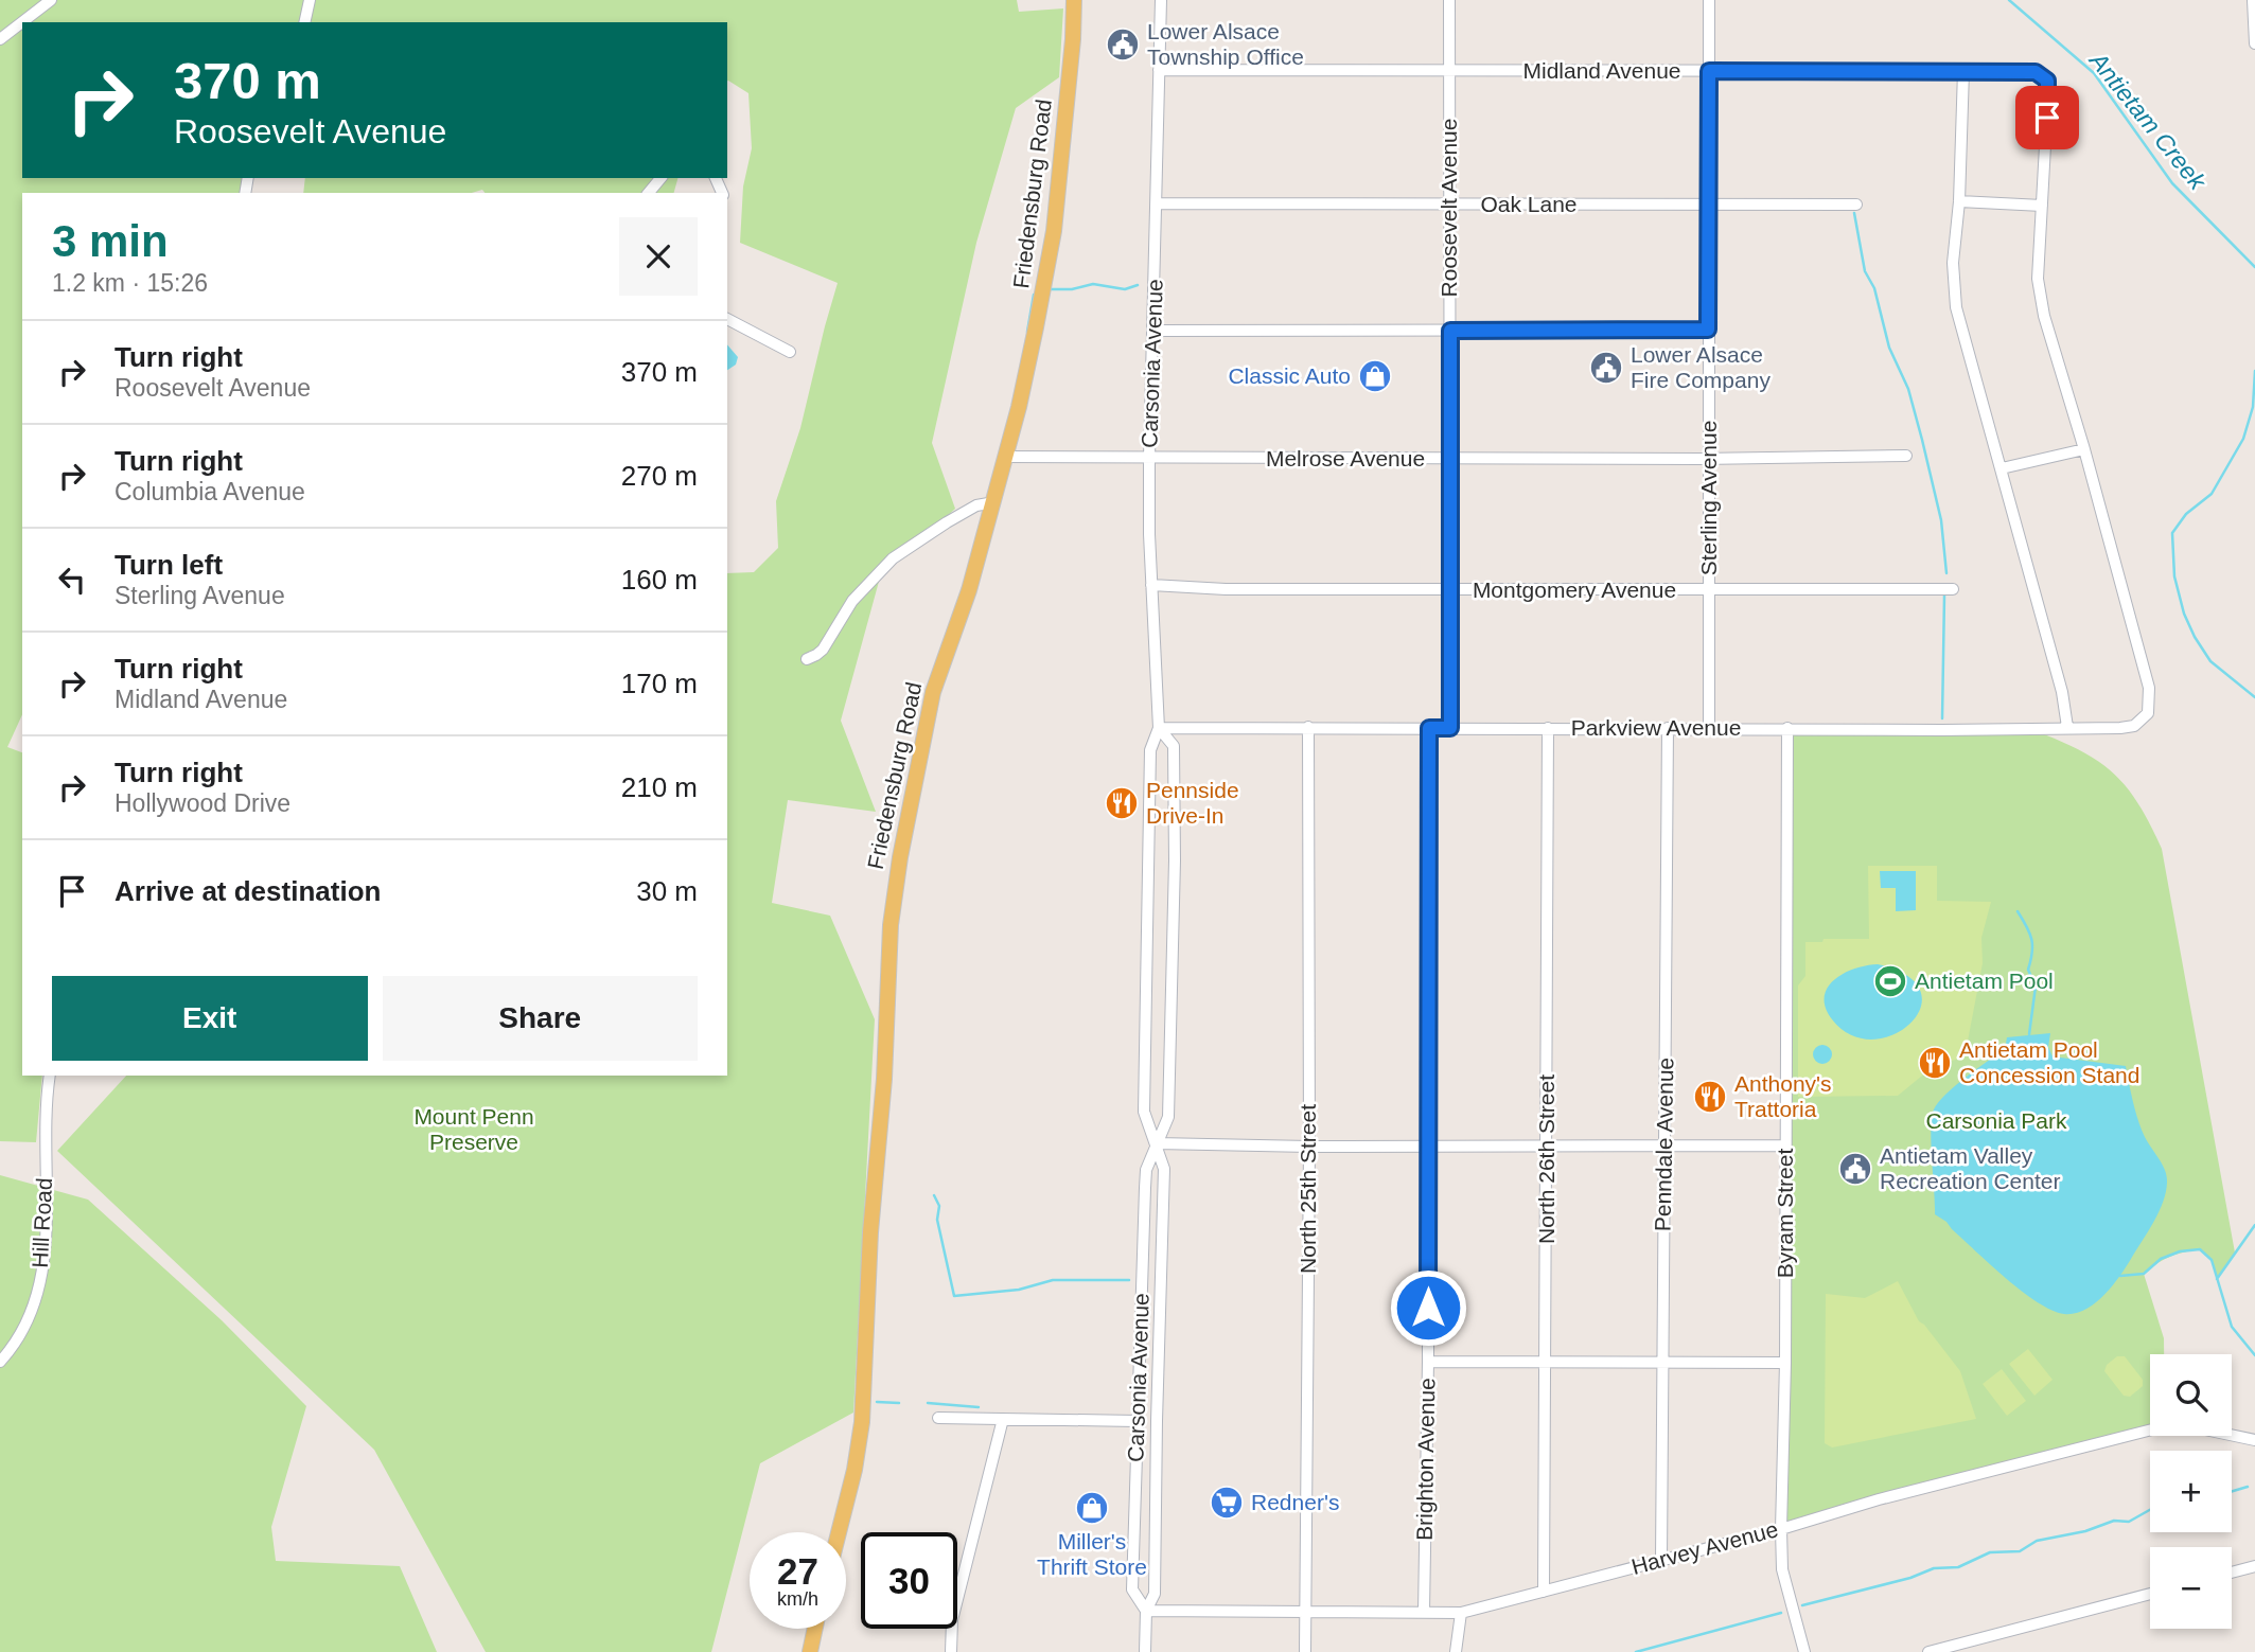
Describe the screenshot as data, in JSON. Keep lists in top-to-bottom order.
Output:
{
  "streets": {
    "main road": ["Friedensburg Road"],
    "street": [
      "Midland Avenue",
      "Oak Lane",
      "Roosevelt Avenue",
      "Carsonia Avenue",
      "Melrose Avenue",
      "Sterling Avenue",
      "Montgomery Avenue",
      "Parkview Avenue",
      "Penndale Avenue",
      "North 26th Street",
      "North 25th Street",
      "Byram Street",
      "Hill Road",
      "Brighton Avenue",
      "Harvey Avenue"
    ]
  },
  "crossings": [
    ["Midland Avenue", "Roosevelt Avenue"],
    ["Midland Avenue", "Carsonia Avenue"],
    ["Midland Avenue", "Sterling Avenue"],
    ["Friedensburg Road", "Melrose Avenue"],
    ["Oak Lane", "Roosevelt Avenue"],
    ["Oak Lane", "Carsonia Avenue"],
    ["Oak Lane", "Sterling Avenue"],
    ["Roosevelt Avenue", "Melrose Avenue"],
    ["Roosevelt Avenue", "Montgomery Avenue"],
    ["Roosevelt Avenue", "Parkview Avenue"],
    ["Carsonia Avenue", "Melrose Avenue"],
    ["Carsonia Avenue", "Montgomery Avenue"],
    ["Carsonia Avenue", "Parkview Avenue"],
    ["Carsonia Avenue", "Harvey Avenue"],
    ["Melrose Avenue", "Sterling Avenue"],
    ["Sterling Avenue", "Montgomery Avenue"],
    ["Sterling Avenue", "Parkview Avenue"],
    ["Parkview Avenue", "Penndale Avenue"],
    ["Parkview Avenue", "North 26th Street"],
    ["Parkview Avenue", "North 25th Street"],
    ["Parkview Avenue", "Byram Street"],
    ["Parkview Avenue", "Brighton Avenue"],
    ["Penndale Avenue", "Harvey Avenue"],
    ["North 26th Street", "Harvey Avenue"],
    ["North 25th Street", "Harvey Avenue"],
    ["Byram Street", "Harvey Avenue"],
    ["Brighton Avenue", "Harvey Avenue"]
  ],
  "water": ["Antietam Creek"],
  "parks": ["Mount Penn Preserve", "Carsonia Park"],
  "places": {
    "public building": ["Lower Alsace Township Office", "Lower Alsace Fire Company", "Antietam Valley Recreation Center"],
    "shop": ["Classic Auto", "Miller's Thrift Store"],
    "restaurant": ["Pennside Drive-In", "Antietam Pool Concession Stand", "Anthony's Trattoria"],
    "sports": ["Antietam Pool"],
    "supermarket": ["Redner's"]
  },
  "page": {
    "turn": ["370 m", "Roosevelt Avenue"],
    "heading": ["3 min", "1.2 km · 15:26"],
    "list": [
      {
        "name": "Turn right",
        "note": "Roosevelt Avenue",
        "value": "370 m"
      },
      {
        "name": "Turn right",
        "note": "Columbia Avenue",
        "value": "270 m"
      },
      {
        "name": "Turn left",
        "note": "Sterling Avenue",
        "value": "160 m"
      },
      {
        "name": "Turn right",
        "note": "Midland Avenue",
        "value": "170 m"
      },
      {
        "name": "Turn right",
        "note": "Hollywood Drive",
        "value": "210 m"
      },
      {
        "name": "Arrive at destination",
        "value": "30 m"
      }
    ],
    "buttons": ["Exit", "Share"],
    "map_buttons": ["+", "−"],
    "speed": "27 km/h",
    "limit": "30"
  }
}
